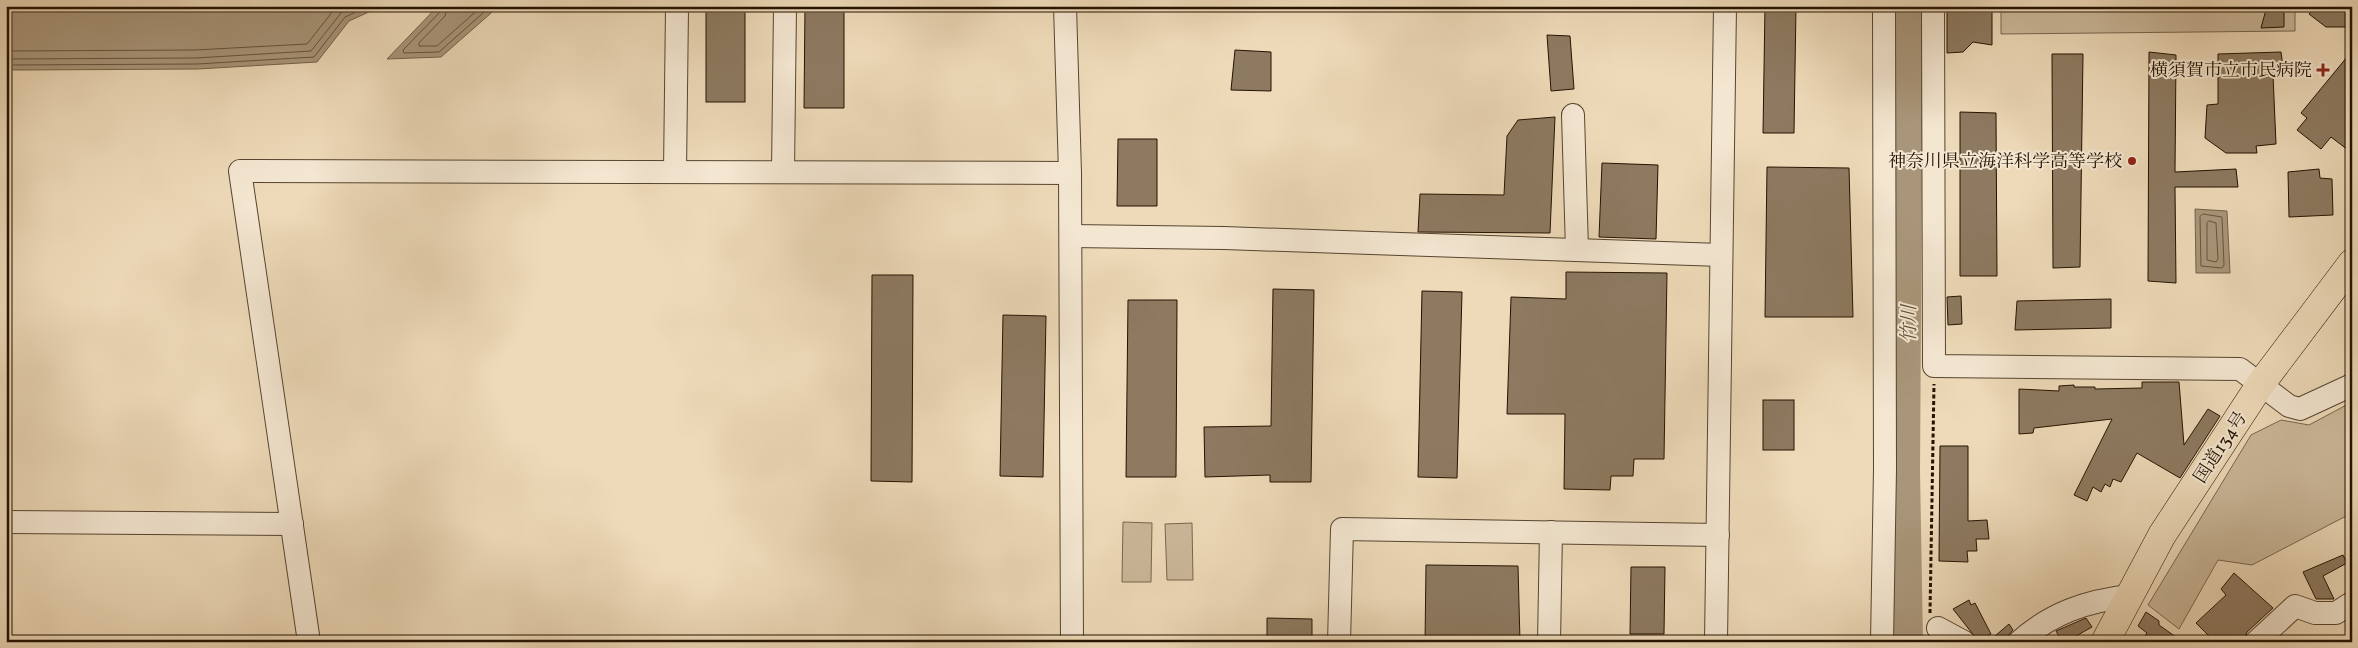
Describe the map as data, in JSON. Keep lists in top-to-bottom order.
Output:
{
  "streets": {
    "highway": ["国道134号"]
  },
  "water": ["竹川"],
  "places": {
    "health": ["横須賀市立市民病院"],
    "other": ["神奈川県立海洋科学高等学校"]
  }
}
